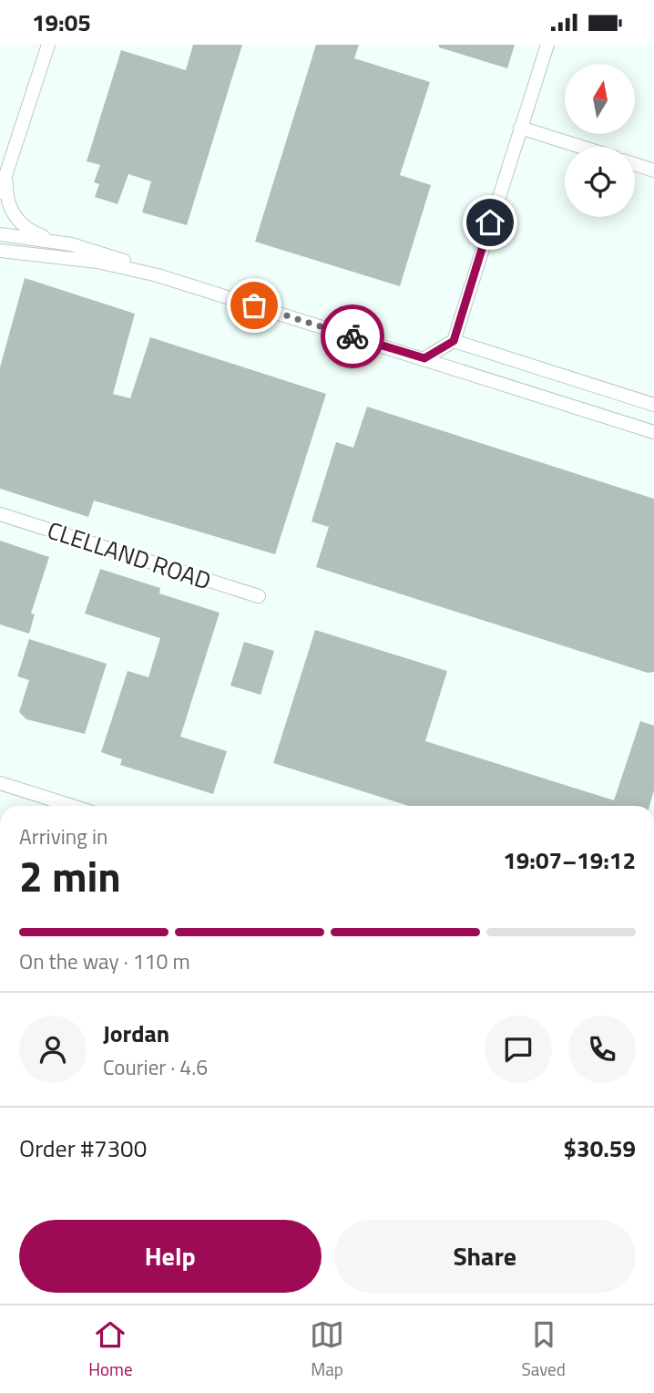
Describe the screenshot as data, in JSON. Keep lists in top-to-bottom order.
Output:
{
  "streets": {
    "street": ["CLELLAND ROAD"]
  },
  "north": "top",
  "page": {
    "status": "19:05",
    "heading": ["2 min", "Arriving in", "19:07–19:12"],
    "panel": [
      "Jordan",
      "Courier · 4.6",
      "Order #7300",
      "$30.59"
    ],
    "bar": "On the way · 110 m",
    "buttons": ["Help", "Share"],
    "tabs": ["Home", "Map", "Saved"]
  }
}
